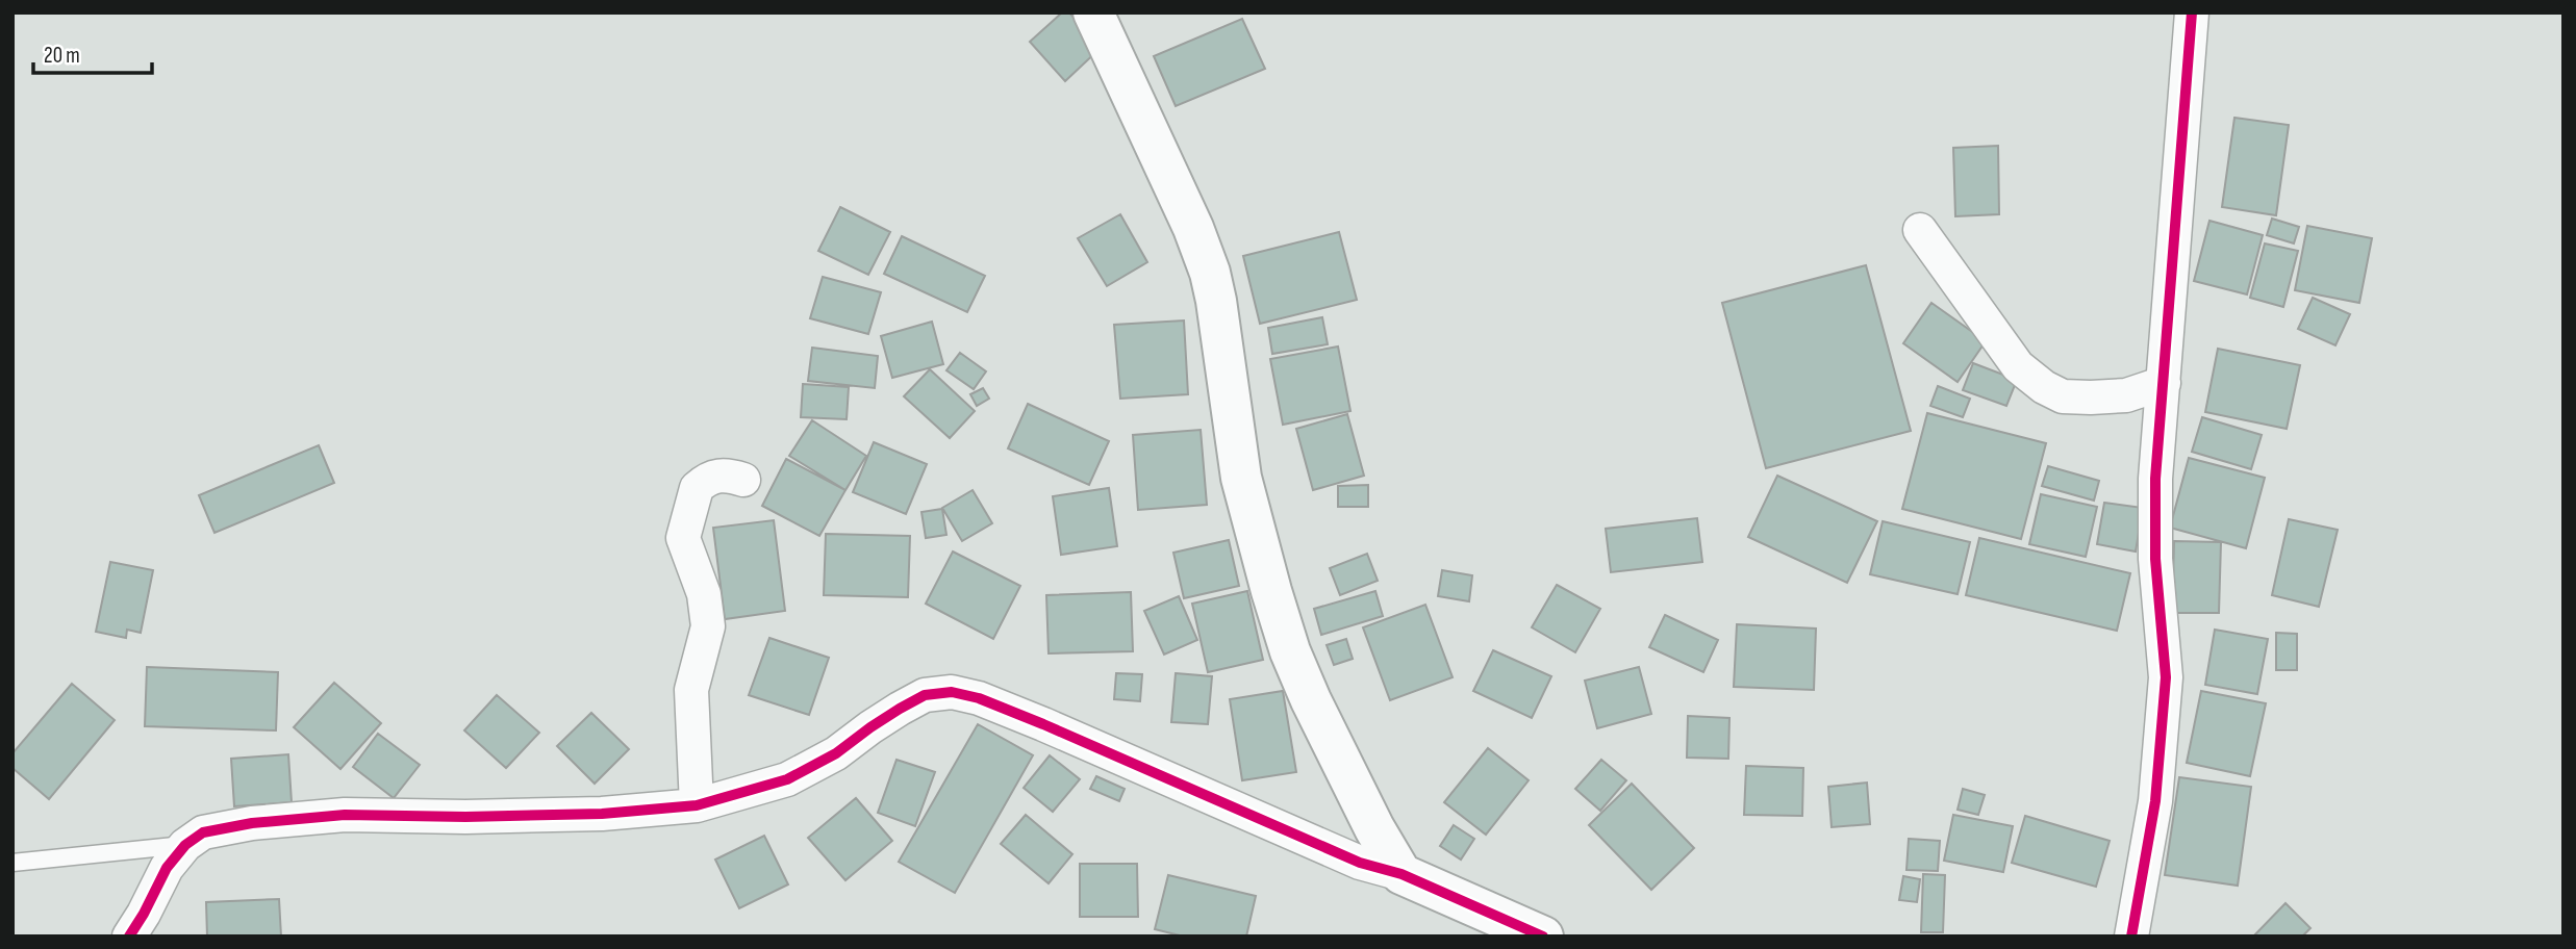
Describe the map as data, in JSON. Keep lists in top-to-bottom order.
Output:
{
  "scale_bar": "20 m"
}
